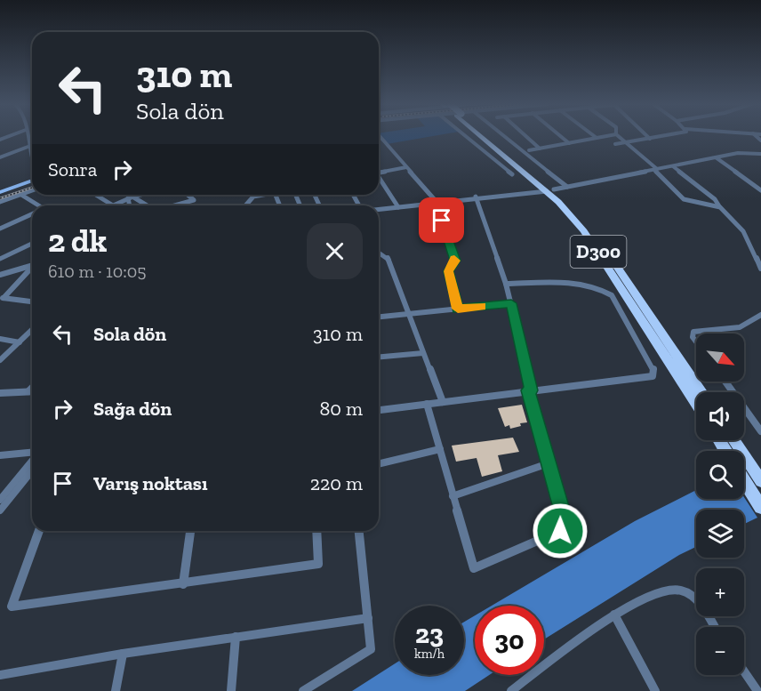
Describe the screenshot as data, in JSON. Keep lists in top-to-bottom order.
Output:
{
  "streets": {
    "highway": ["D300"]
  },
  "north": "bottom right",
  "page": {
    "turn": ["310 m", "Sola dön"],
    "then": "Sonra",
    "heading": ["2 dk", "610 m · 10:05"],
    "list": [
      {
        "name": "Sola dön",
        "value": "310 m"
      },
      {
        "name": "Sağa dön",
        "value": "80 m"
      },
      {
        "name": "Varış noktası",
        "value": "220 m"
      }
    ],
    "map_buttons": ["+", "−"],
    "speed": "23 km/h",
    "limit": "30"
  }
}
